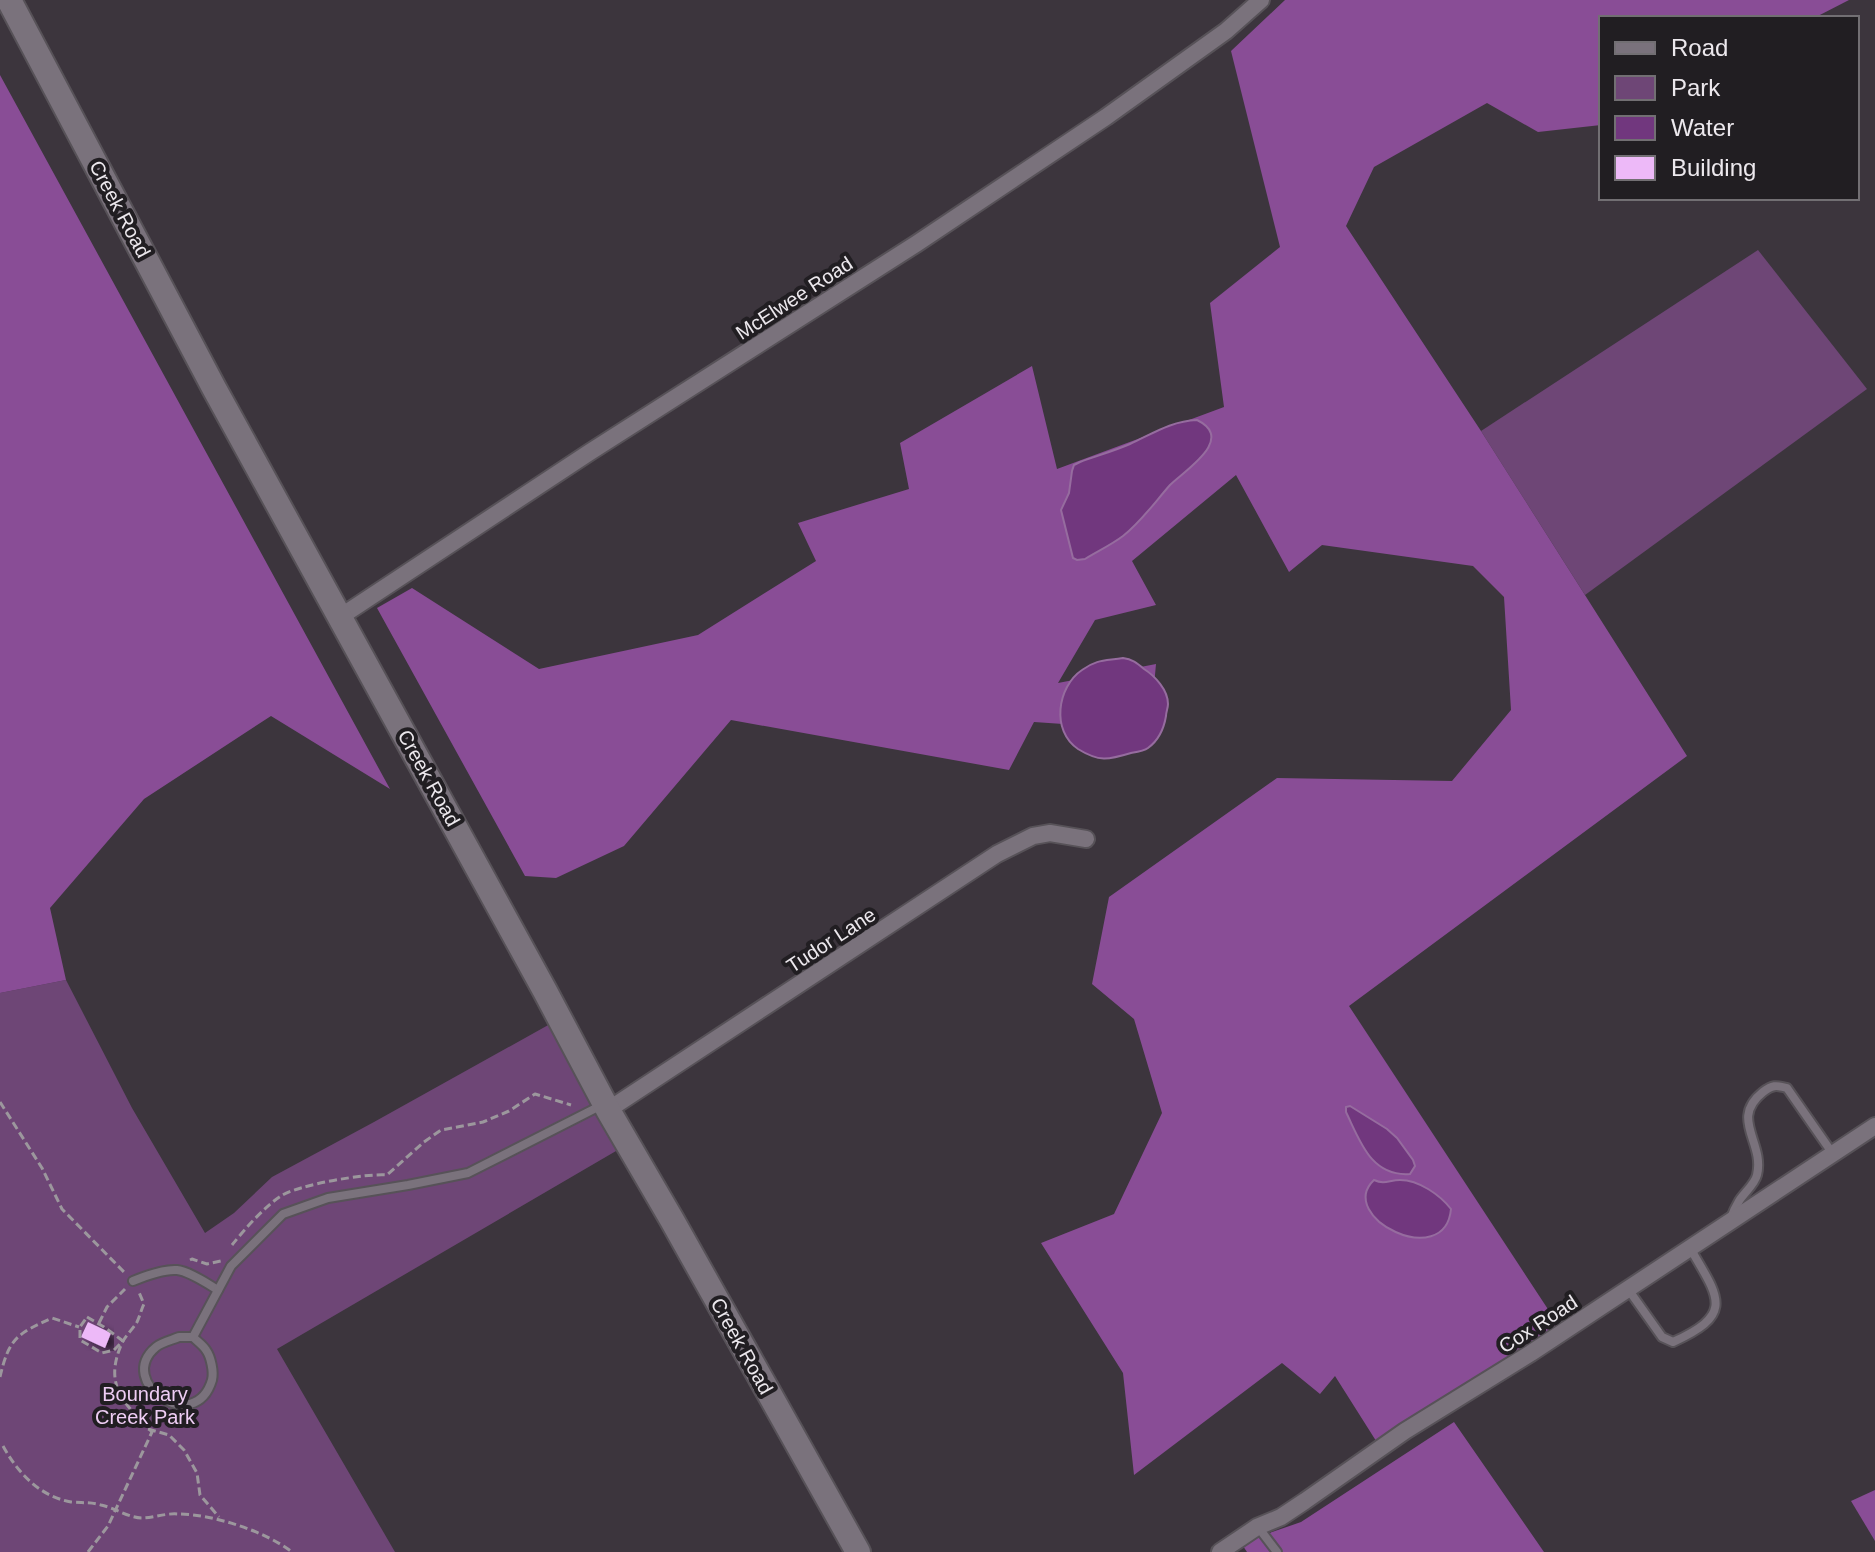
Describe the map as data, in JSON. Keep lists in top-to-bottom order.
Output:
{
  "streets": {
    "main road": ["Creek Road"],
    "street": ["McElwee Road", "Tudor Lane", "Cox Road"]
  },
  "crossings": [
    ["Creek Road", "McElwee Road"],
    ["Creek Road", "Tudor Lane"]
  ],
  "parks": ["Boundary Creek Park"],
  "legend": [
    "Road",
    "Park",
    "Water",
    "Building"
  ]
}
